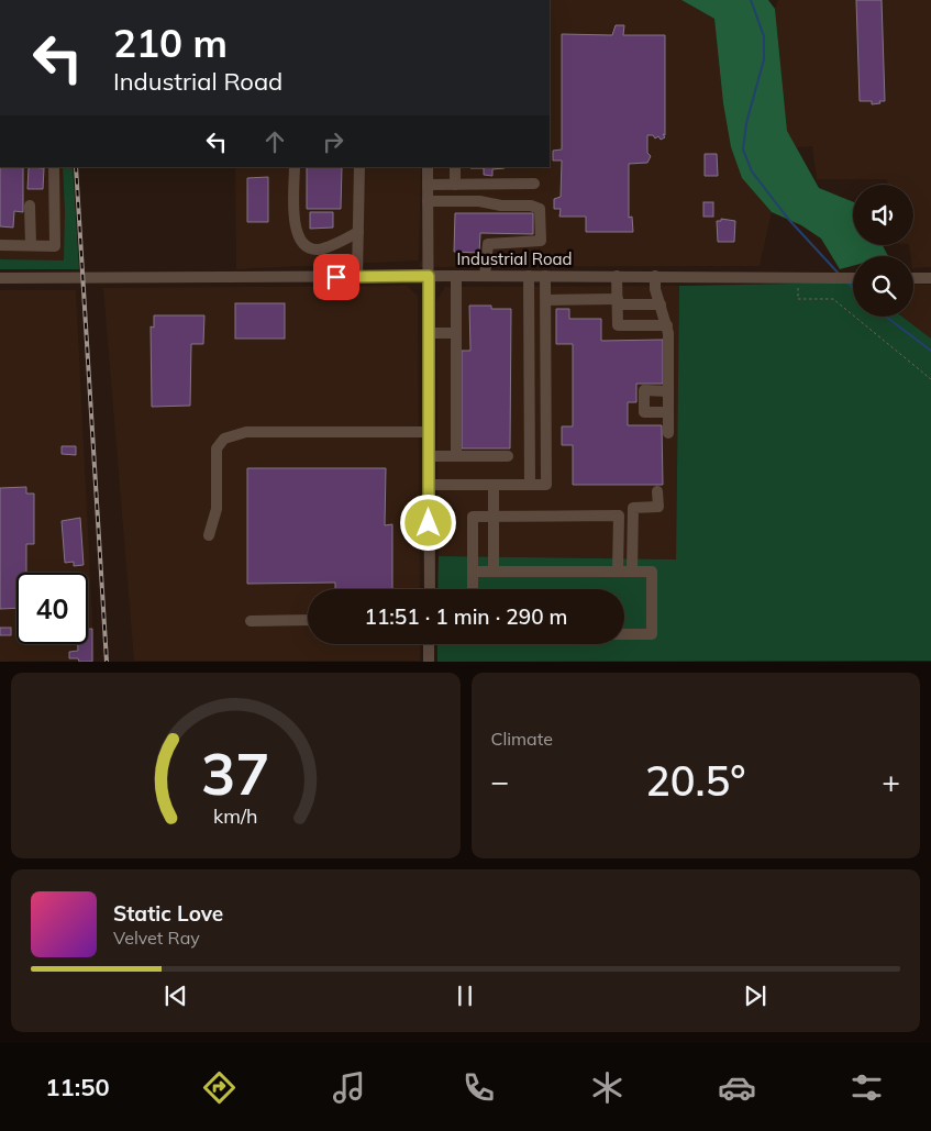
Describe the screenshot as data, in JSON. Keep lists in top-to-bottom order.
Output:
{
  "streets": {
    "street": ["Industrial Road"]
  },
  "page": {
    "turn": ["210 m", "Industrial Road"],
    "limit": "40",
    "trip": "11:51 · 1 min · 290 m",
    "tile": "Climate",
    "heat": ["−", "20.5°", "+"],
    "song": ["Static Love", "Velvet Ray"],
    "tabs": "11:50",
    "gauge": ["37", "km/h"]
  }
}
